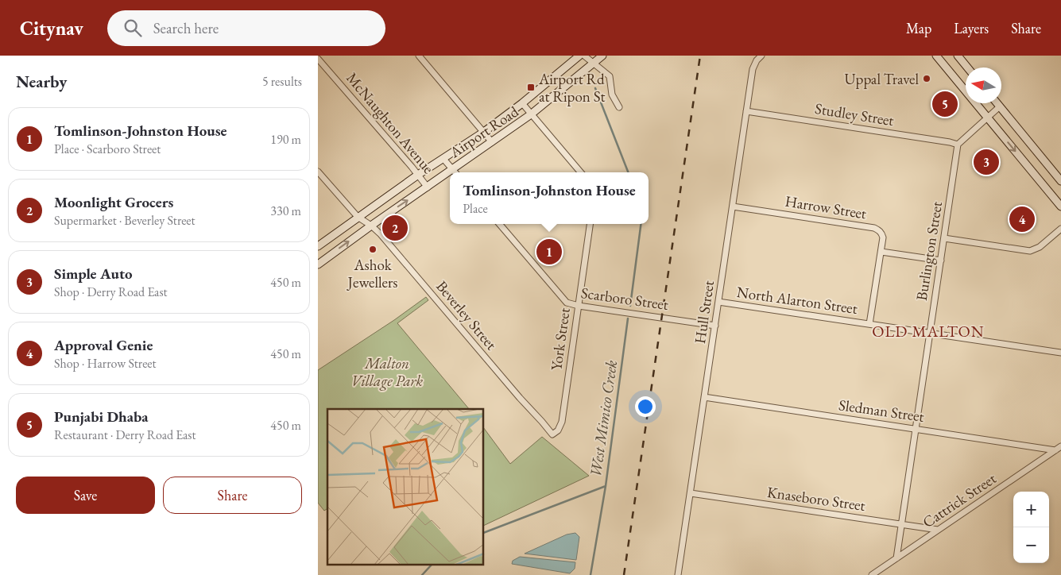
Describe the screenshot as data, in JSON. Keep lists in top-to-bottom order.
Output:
{
  "streets": {
    "main road": ["Airport Road"],
    "street": [
      "Studley Street",
      "McNaughton Avenue",
      "Harrow Street",
      "Burlington Street",
      "Scarboro Street",
      "North Alarton Street",
      "Hull Street",
      "Beverley Street",
      "York Street",
      "Sledman Street",
      "Knaseboro Street",
      "Cattrick Street"
    ]
  },
  "crossings": [
    ["Studley Street", "Burlington Street"],
    ["Studley Street", "Hull Street"],
    ["McNaughton Avenue", "Airport Road"],
    ["Airport Road", "Beverley Street"],
    ["Harrow Street", "Hull Street"],
    ["Burlington Street", "North Alarton Street"],
    ["Burlington Street", "Sledman Street"],
    ["Burlington Street", "Knaseboro Street"],
    ["Burlington Street", "Cattrick Street"],
    ["Scarboro Street", "Hull Street"],
    ["Scarboro Street", "York Street"],
    ["North Alarton Street", "Hull Street"],
    ["Hull Street", "Sledman Street"],
    ["Hull Street", "Knaseboro Street"],
    ["Beverley Street", "York Street"],
    ["Sledman Street", "Cattrick Street"],
    ["Knaseboro Street", "Cattrick Street"]
  ],
  "districts": ["OLD MALTON"],
  "water": ["West Mimico Creek"],
  "parks": ["Malton Village Park"],
  "places": {
    "other": ["Uppal Travel", "Ashok Jewellers"],
    "transit": ["Airport Rd at Ripon St"]
  },
  "north": "left",
  "page": {
    "header": "Citynav",
    "search": "Search here",
    "nav": ["Map", "Layers", "Share"],
    "heading": ["Nearby", "5 results"],
    "pins": [
      "5",
      "3",
      "4",
      "2",
      "1"
    ],
    "list": [
      {
        "mark": "1",
        "name": "Tomlinson-Johnston House",
        "note": "Place · Scarboro Street",
        "value": "190 m"
      },
      {
        "mark": "2",
        "name": "Moonlight Grocers",
        "note": "Supermarket · Beverley Street",
        "value": "330 m"
      },
      {
        "mark": "3",
        "name": "Simple Auto",
        "note": "Shop · Derry Road East",
        "value": "450 m"
      },
      {
        "mark": "4",
        "name": "Approval Genie",
        "note": "Shop · Harrow Street",
        "value": "450 m"
      },
      {
        "mark": "5",
        "name": "Punjabi Dhaba",
        "note": "Restaurant · Derry Road East",
        "value": "450 m"
      }
    ],
    "popup": ["Tomlinson-Johnston House", "Place"],
    "buttons": ["Save", "Share"],
    "map_buttons": ["+", "−"]
  }
}
